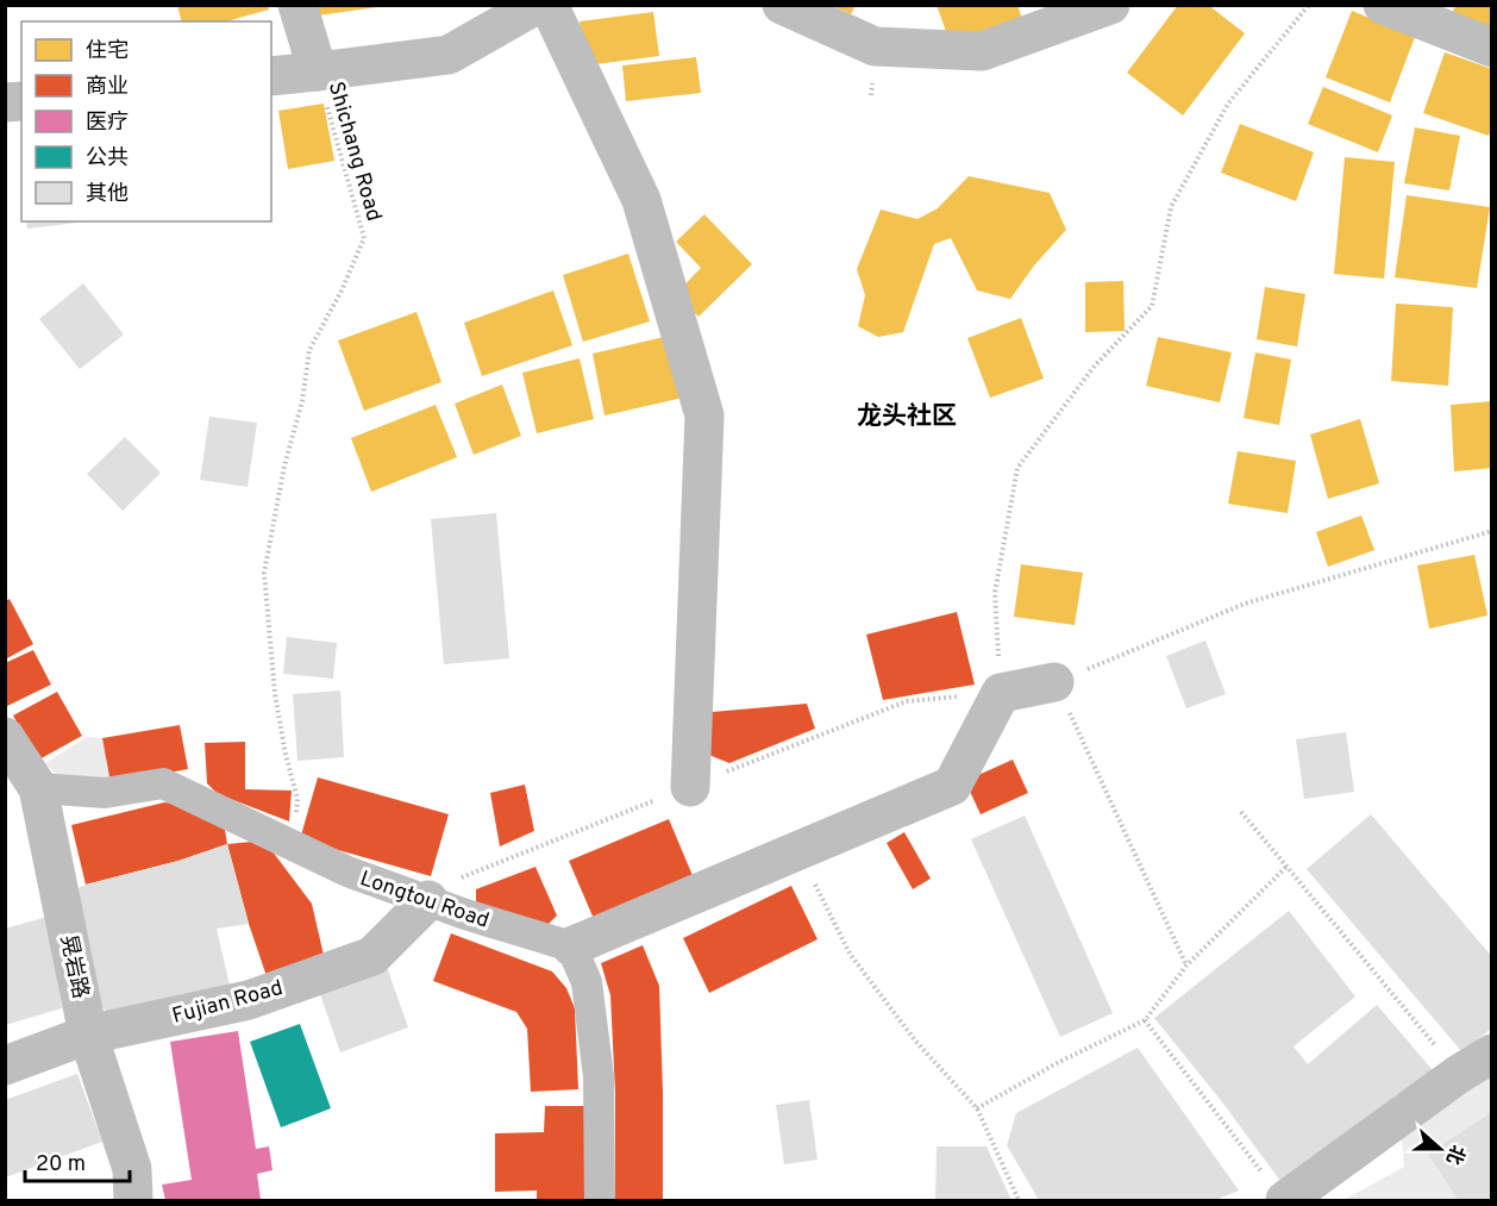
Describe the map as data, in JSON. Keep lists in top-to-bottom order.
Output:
{
  "streets": {
    "street": ["Longtou Road", "晃岩路", "Fujian Road"],
    "path": ["Shichang Road"]
  },
  "crossings": [
    ["Shichang Road", "Longtou Road"],
    ["Longtou Road", "晃岩路"],
    ["Longtou Road", "Fujian Road"],
    ["晃岩路", "Fujian Road"]
  ],
  "districts": ["龙头社区"],
  "legend": [
    "住宅",
    "商业",
    "医疗",
    "公共",
    "其他"
  ],
  "scale_bar": "20 m",
  "north": "right"
}
